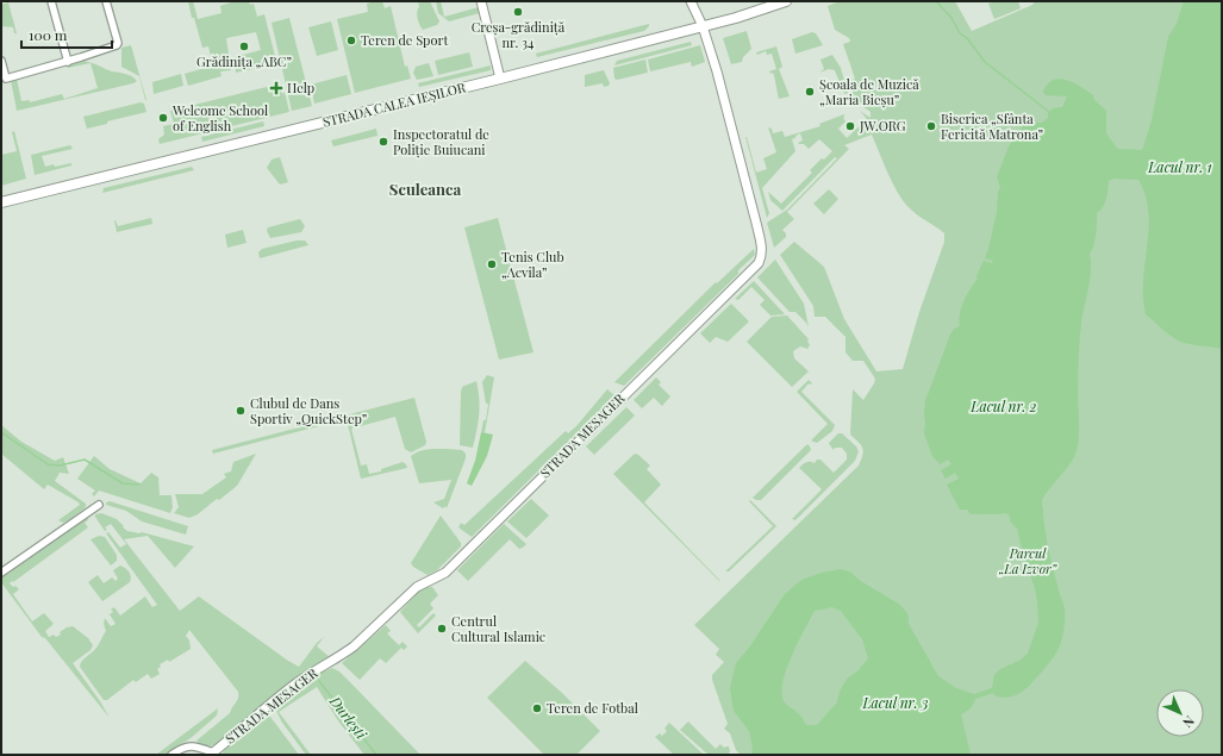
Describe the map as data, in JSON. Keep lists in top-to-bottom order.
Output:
{
  "streets": {
    "main road": ["STRADA CALEA IEȘILOR"],
    "street": ["STRADA MESAGER"]
  },
  "crossings": [
    ["STRADA CALEA IEȘILOR", "STRADA MESAGER"]
  ],
  "districts": ["Sculeanca"],
  "water": [
    "Lacul nr. 1",
    "Lacul nr. 2",
    "Lacul nr. 3",
    "Durlești"
  ],
  "parks": ["Parcul „La Izvor”"],
  "places": {
    "other": [
      "Creșa-grădiniță nr. 34",
      "Teren de Sport",
      "Grădinița „ABC”",
      "Școala de Muzică „Maria Bieșu”",
      "Welcome School of English",
      "JW.ORG",
      "Biserica „Sfânta Fericită Matrona”",
      "Inspectoratul de Poliție Buiucani",
      "Tenis Club „Acvila”",
      "Clubul de Dans Sportiv „QuickStep”",
      "Centrul Cultural Islamic",
      "Teren de Fotbal"
    ],
    "health": ["Help"]
  },
  "scale_bar": "100 m",
  "north": "bottom right"
}
